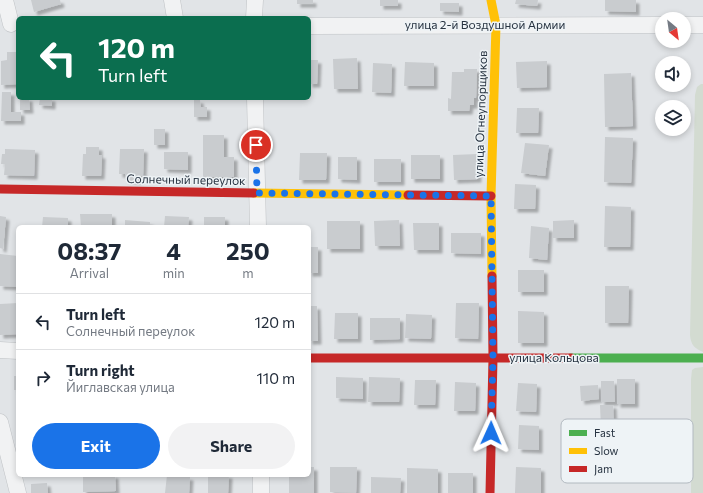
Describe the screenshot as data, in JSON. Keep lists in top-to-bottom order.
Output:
{
  "streets": {
    "street": [
      "улица 2-й Воздушной Армии",
      "улица Огнеупорщиков",
      "Солнечный переулок",
      "улица Кольцова"
    ]
  },
  "crossings": [
    ["улица 2-й Воздушной Армии", "улица Огнеупорщиков"],
    ["улица Огнеупорщиков", "Солнечный переулок"],
    ["улица Огнеупорщиков", "улица Кольцова"]
  ],
  "legend": ["Fast", "Slow", "Jam"],
  "north": "bottom right",
  "page": {
    "turn": ["120 m", "Turn left"],
    "eta": [
      "08:37",
      "Arrival",
      "4",
      "min",
      "250",
      "m"
    ],
    "list": [
      {
        "name": "Turn left",
        "note": "Солнечный переулок",
        "value": "120 m"
      },
      {
        "name": "Turn right",
        "note": "Йиглавская улица",
        "value": "110 m"
      }
    ],
    "buttons": ["Exit", "Share"]
  }
}
